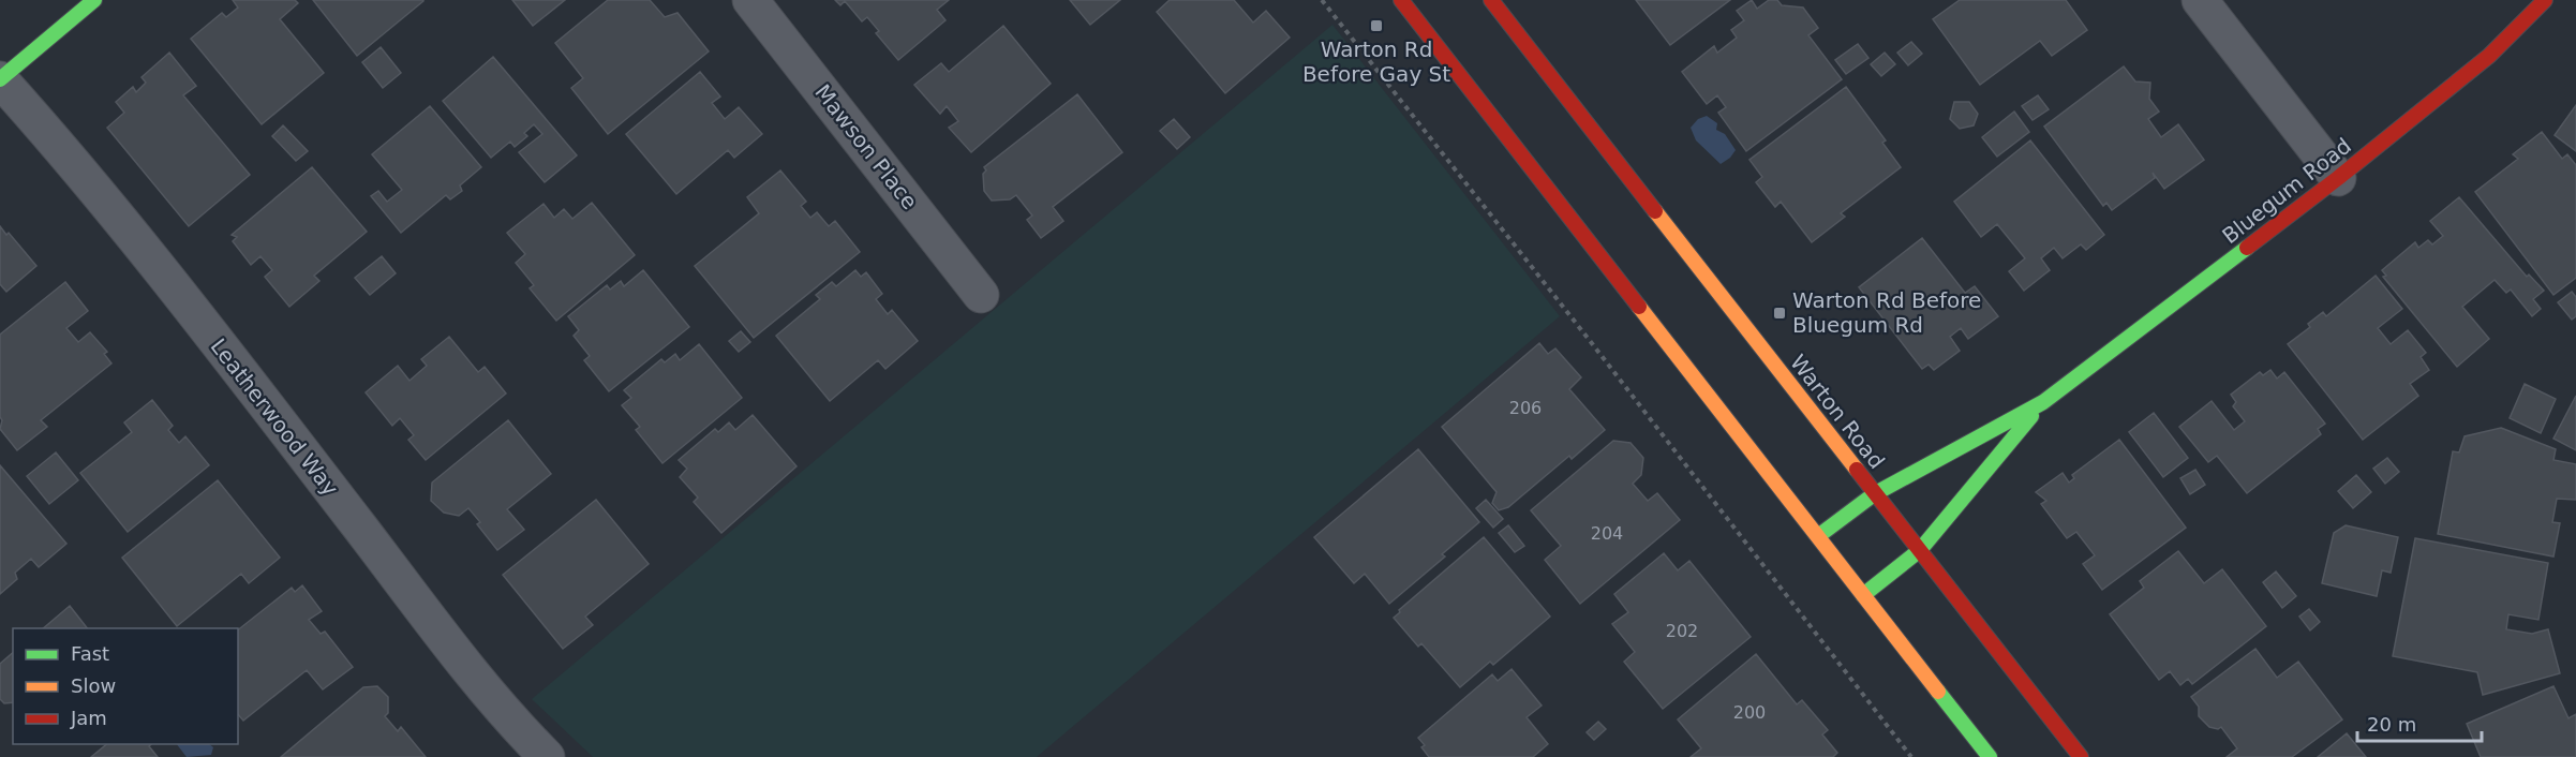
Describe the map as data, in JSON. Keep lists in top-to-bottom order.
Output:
{
  "streets": {
    "main road": ["Bluegum Road", "Warton Road"],
    "street": ["Mawson Place", "Leatherwood Way"]
  },
  "crossings": [
    ["Bluegum Road", "Warton Road"]
  ],
  "places": {
    "transit": ["Warton Rd Before Gay St", "Warton Rd Before Bluegum Rd"]
  },
  "house_numbers": [
    "206",
    "204",
    "202",
    "200"
  ],
  "legend": ["Fast", "Slow", "Jam"],
  "scale_bar": "20 m"
}
